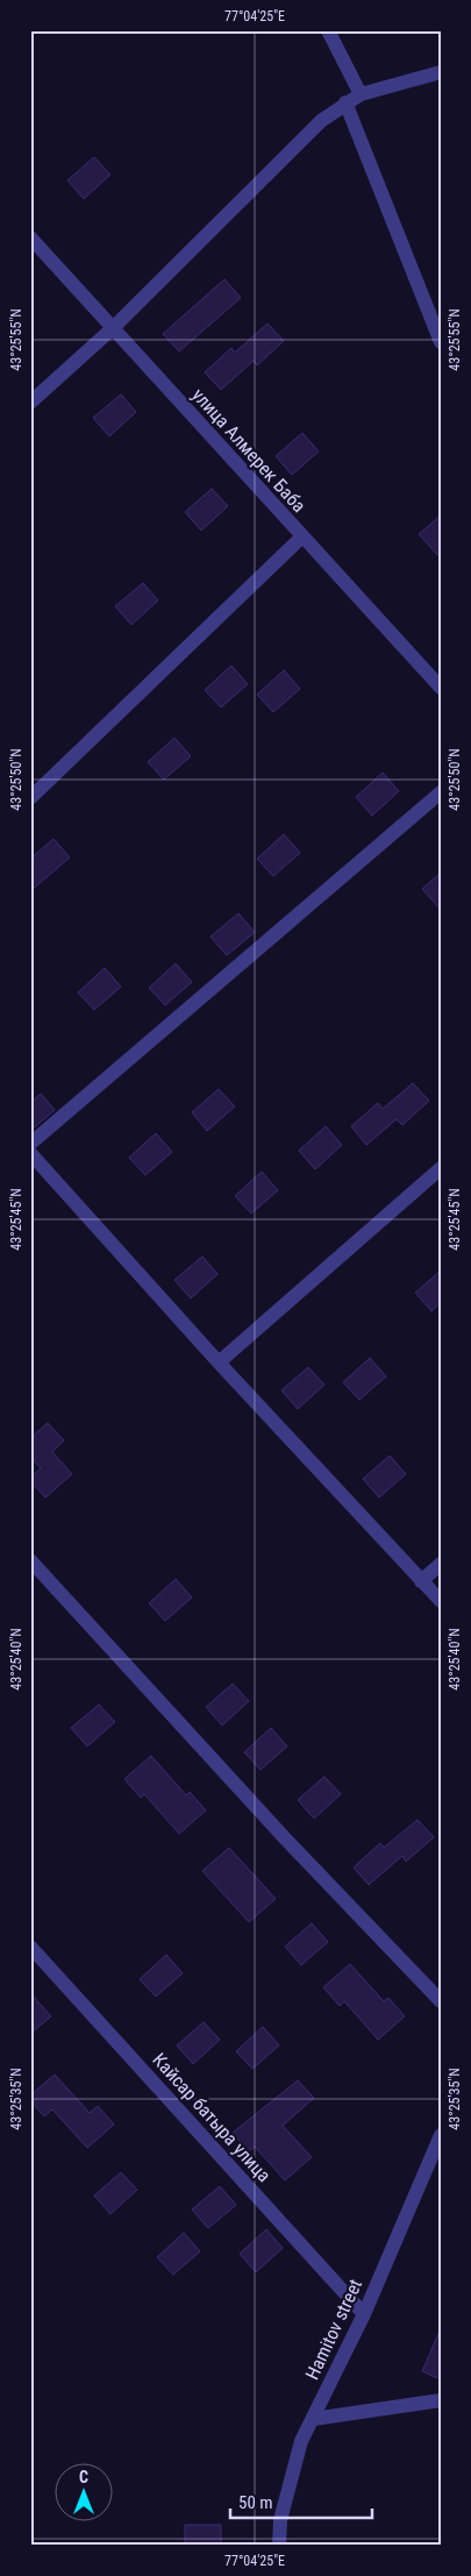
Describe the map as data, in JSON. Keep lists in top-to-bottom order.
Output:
{
  "streets": {
    "street": ["улица Алмерек Баба", "Кайсар батыра улица", "Hamitov street"]
  },
  "crossings": [
    ["Кайсар батыра улица", "Hamitov street"]
  ],
  "scale_bar": "50 m",
  "north": "top",
  "coordinates": [
    "77°04'25\"E",
    "43°25'55\"N",
    "43°25'50\"N",
    "43°25'45\"N",
    "43°25'40\"N",
    "43°25'35\"N"
  ]
}
